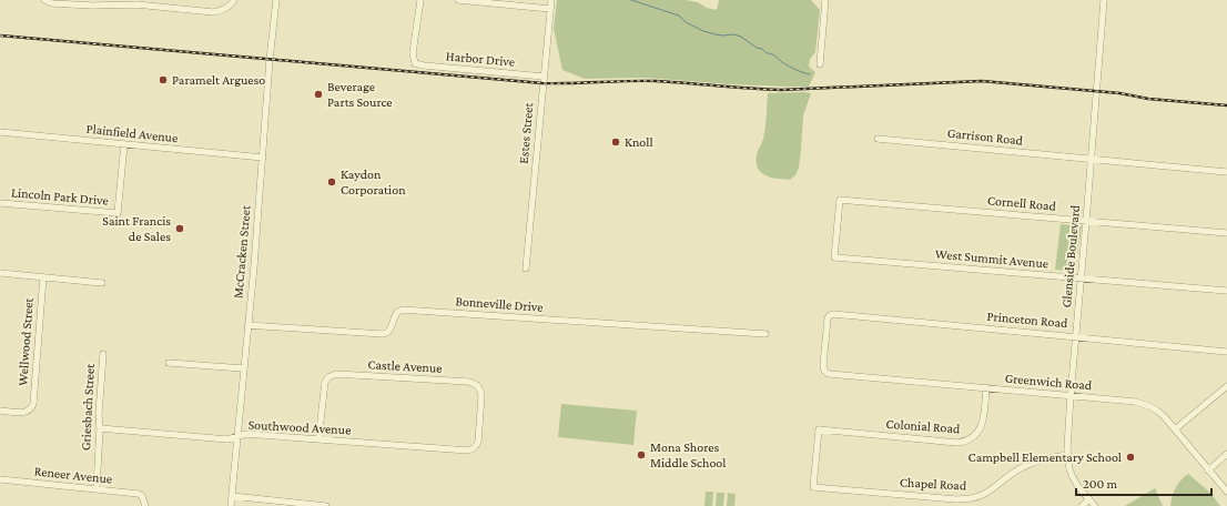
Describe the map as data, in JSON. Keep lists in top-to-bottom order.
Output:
{
  "streets": {
    "street": [
      "Harbor Drive",
      "Plainfield Avenue",
      "Estes Street",
      "Garrison Road",
      "Lincoln Park Drive",
      "Cornell Road",
      "McCracken Street",
      "Glenside Boulevard",
      "West Summit Avenue",
      "Bonneville Drive",
      "Princeton Road",
      "Wellwood Street",
      "Castle Avenue",
      "Greenwich Road",
      "Griesbach Street",
      "Colonial Road",
      "Southwood Avenue",
      "Reneer Avenue",
      "Chapel Road"
    ]
  },
  "crossings": [
    ["Harbor Drive", "Estes Street"],
    ["Plainfield Avenue", "Lincoln Park Drive"],
    ["Plainfield Avenue", "McCracken Street"],
    ["Garrison Road", "Glenside Boulevard"],
    ["Cornell Road", "Glenside Boulevard"],
    ["Cornell Road", "West Summit Avenue"],
    ["McCracken Street", "Bonneville Drive"],
    ["McCracken Street", "Southwood Avenue"],
    ["Glenside Boulevard", "West Summit Avenue"],
    ["Glenside Boulevard", "Princeton Road"],
    ["Glenside Boulevard", "Greenwich Road"],
    ["Glenside Boulevard", "Chapel Road"],
    ["Princeton Road", "Greenwich Road"],
    ["Castle Avenue", "Southwood Avenue"],
    ["Greenwich Road", "Colonial Road"],
    ["Griesbach Street", "Southwood Avenue"],
    ["Griesbach Street", "Reneer Avenue"],
    ["Colonial Road", "Chapel Road"]
  ],
  "places": [
    "Paramelt Argueso",
    "Beverage Parts Source",
    "Knoll",
    "Kaydon Corporation",
    "Saint Francis de Sales",
    "Mona Shores Middle School",
    "Campbell Elementary School"
  ],
  "scale_bar": "200 m"
}
